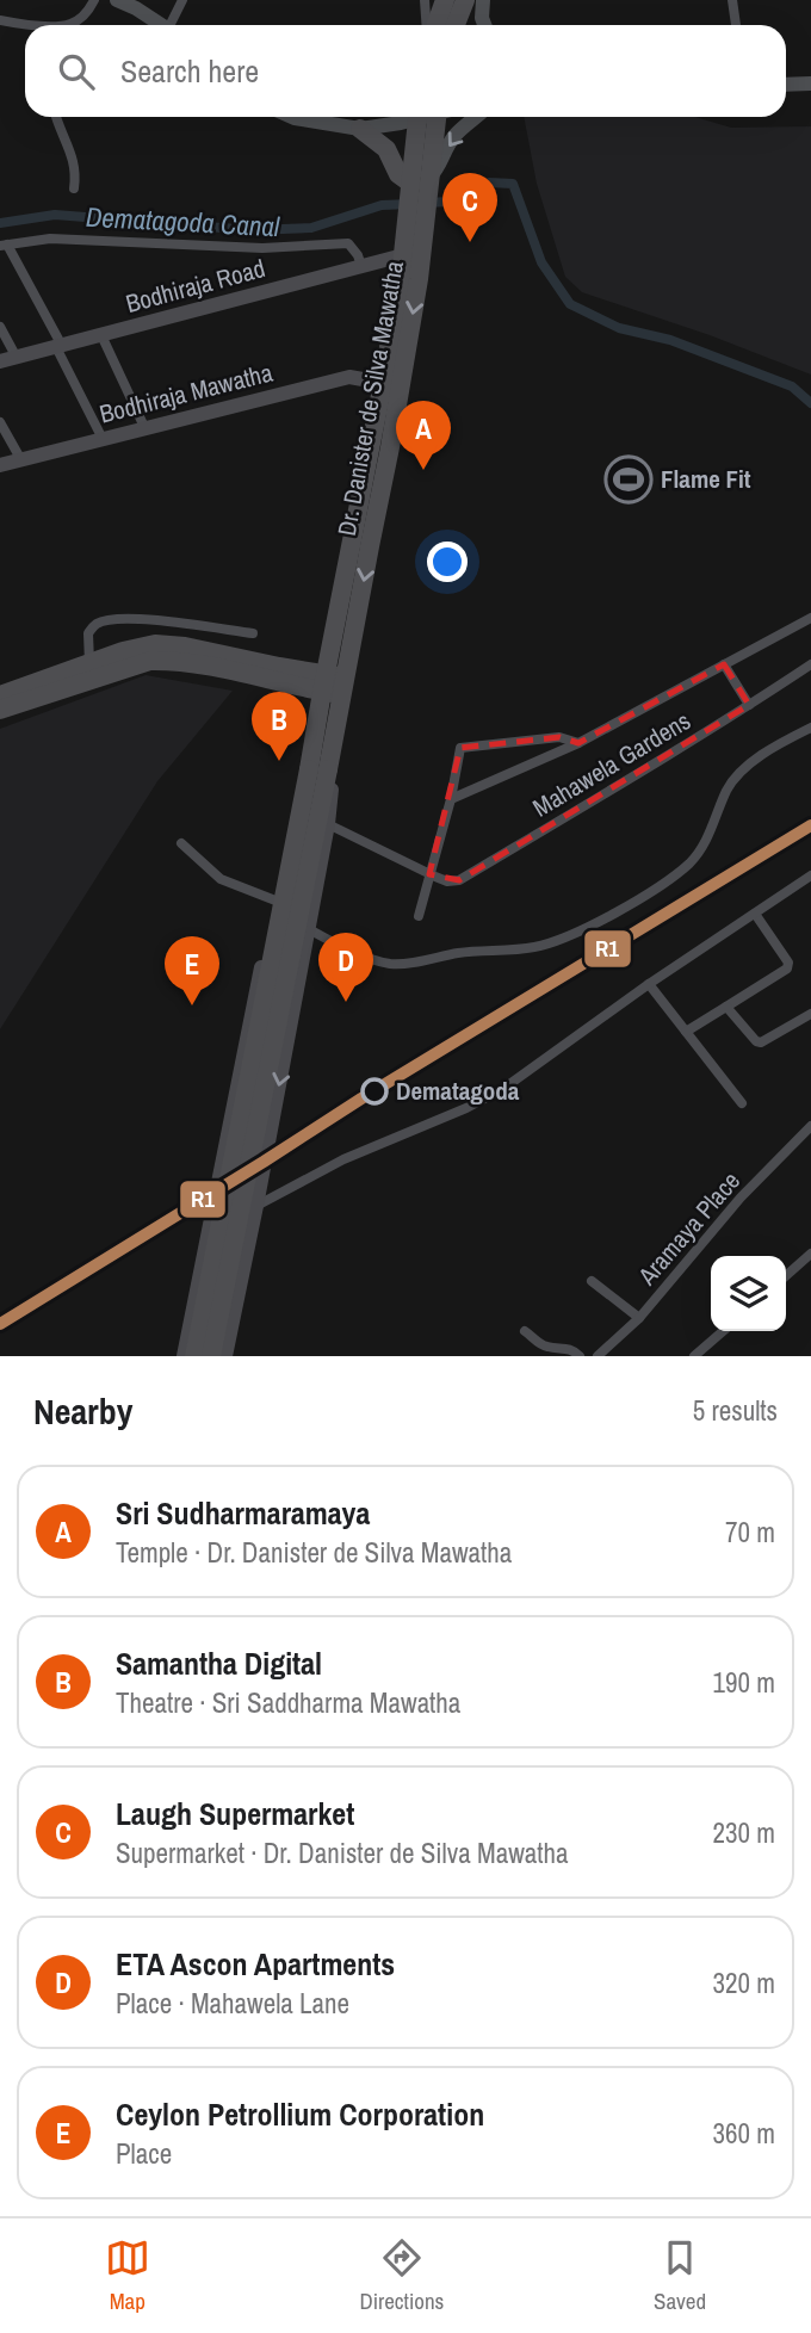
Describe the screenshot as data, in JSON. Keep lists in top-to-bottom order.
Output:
{
  "streets": {
    "highway": ["Dr. Danister de Silva Mawatha"],
    "main road": ["Bodhiraja Road", "Bodhiraja Mawatha"],
    "street": ["Mahawela Gardens", "Aramaya Place"]
  },
  "crossings": [
    ["Bodhiraja Road", "Dr. Danister de Silva Mawatha"],
    ["Bodhiraja Mawatha", "Dr. Danister de Silva Mawatha"]
  ],
  "water": ["Dematagoda Canal"],
  "places": {
    "sports": ["Flame Fit"],
    "other": ["Dematagoda"]
  },
  "lines": ["transit line R1"],
  "page": {
    "search": "Search here",
    "pins": [
      "C",
      "A",
      "B",
      "D",
      "E"
    ],
    "heading": ["Nearby", "5 results"],
    "list": [
      {
        "mark": "A",
        "name": "Sri Sudharmaramaya",
        "note": "Temple · Dr. Danister de Silva Mawatha",
        "value": "70 m"
      },
      {
        "mark": "B",
        "name": "Samantha Digital",
        "note": "Theatre · Sri Saddharma Mawatha",
        "value": "190 m"
      },
      {
        "mark": "C",
        "name": "Laugh Supermarket",
        "note": "Supermarket · Dr. Danister de Silva Mawatha",
        "value": "230 m"
      },
      {
        "mark": "D",
        "name": "ETA Ascon Apartments",
        "note": "Place · Mahawela Lane",
        "value": "320 m"
      },
      {
        "mark": "E",
        "name": "Ceylon Petrollium Corporation",
        "note": "Place",
        "value": "360 m"
      }
    ],
    "nav": ["Map", "Directions", "Saved"]
  }
}
